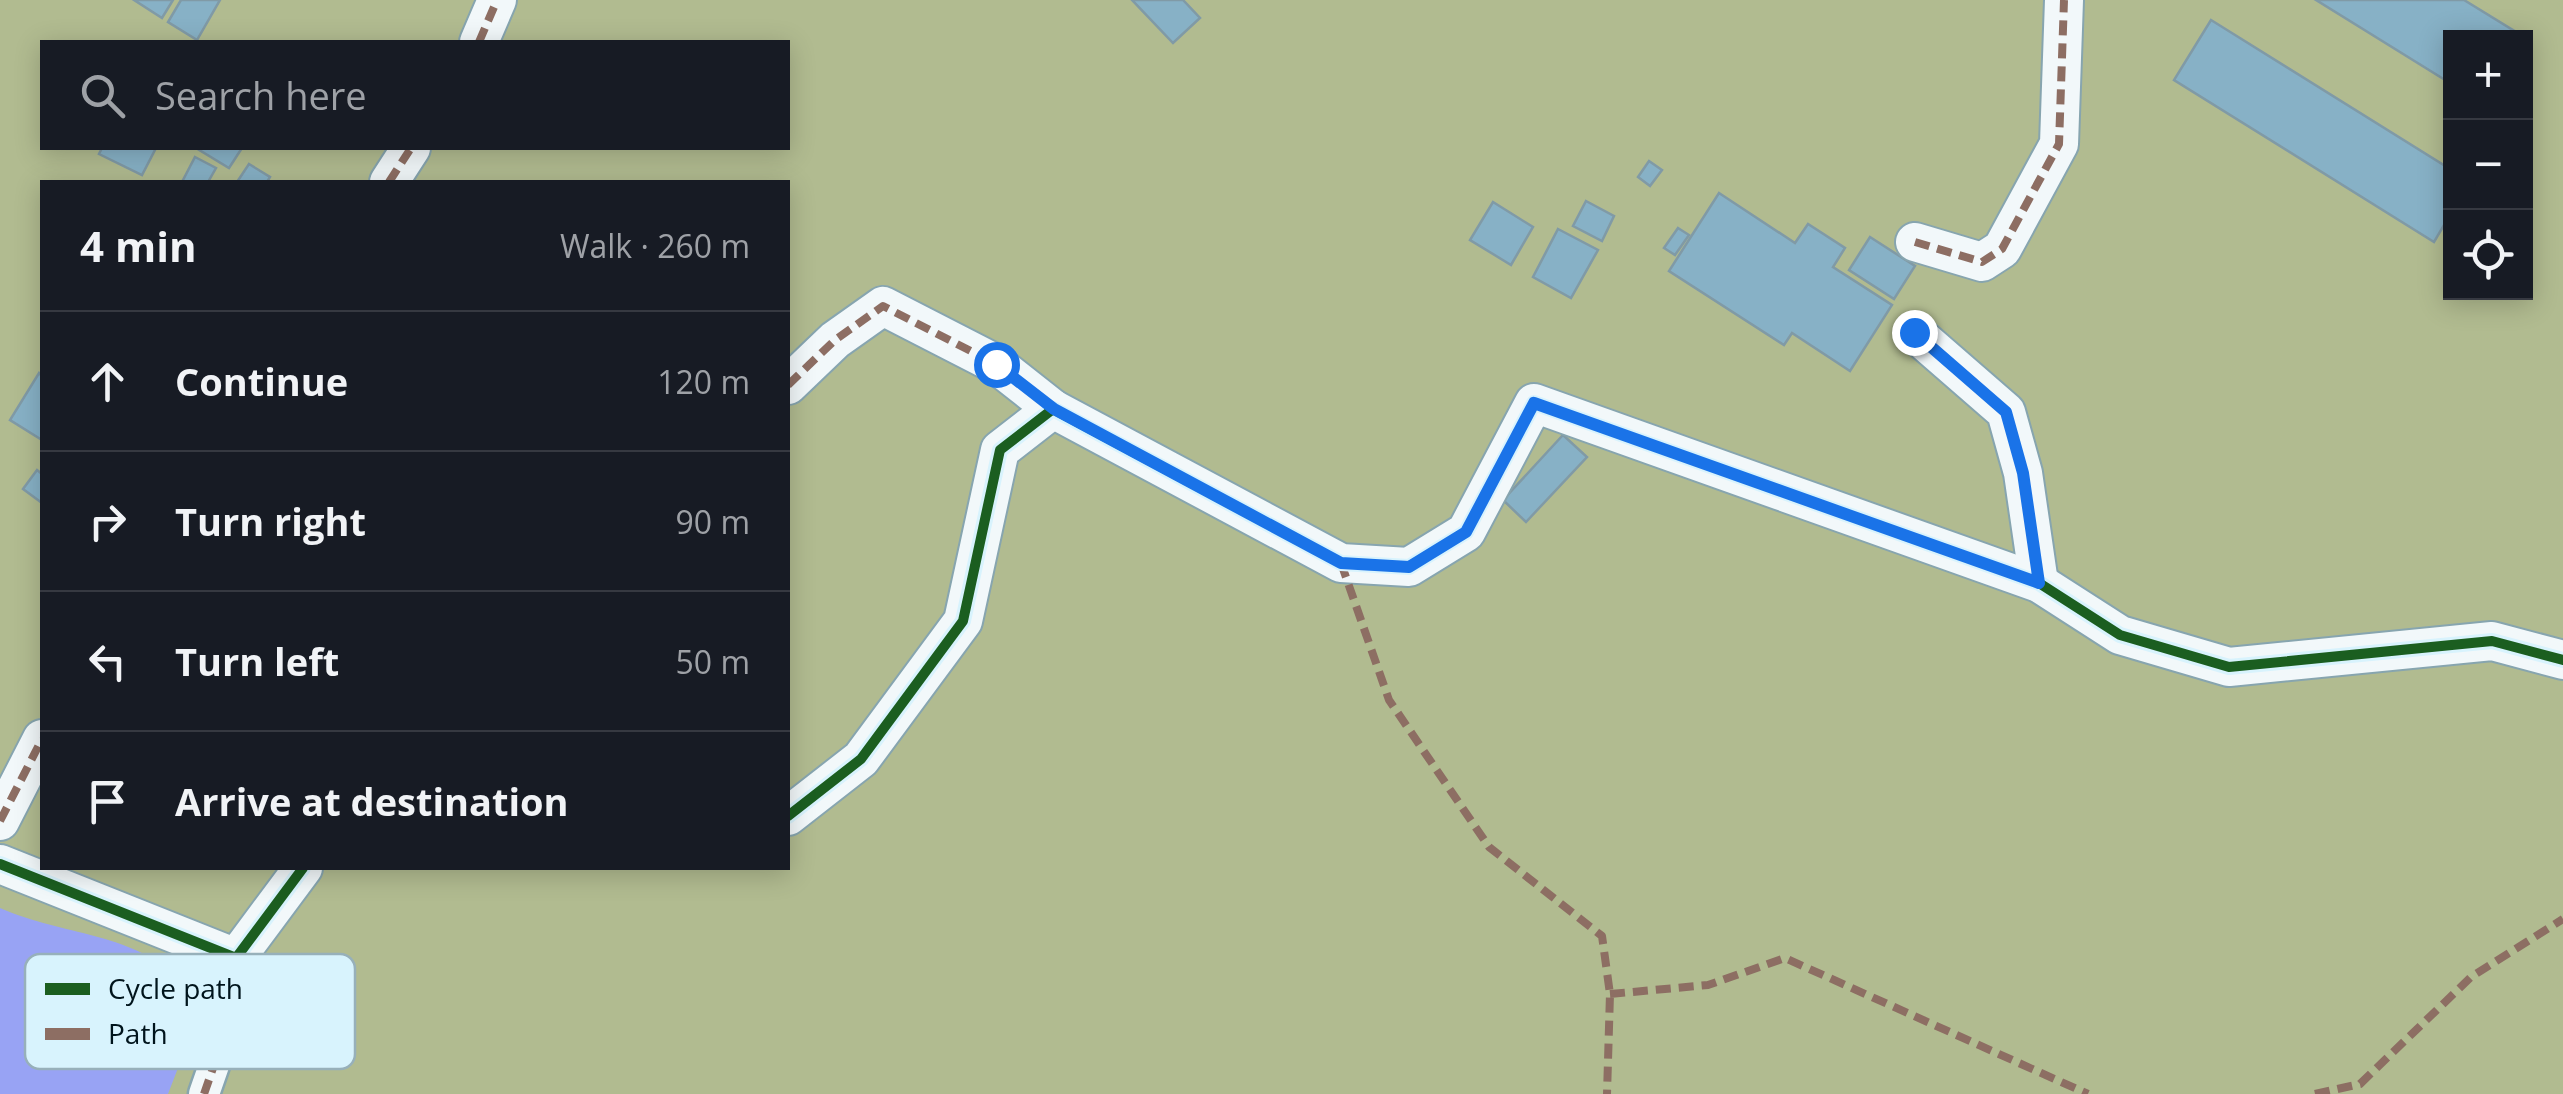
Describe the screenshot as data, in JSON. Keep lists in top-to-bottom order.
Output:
{
  "legend": ["Cycle path", "Path"],
  "page": {
    "map_buttons": ["+", "−"],
    "search": "Search here",
    "heading": ["4 min", "Walk · 260 m"],
    "list": [
      ["Continue", "120 m"],
      ["Turn right", "90 m"],
      ["Turn left", "50 m"],
      "Arrive at destination"
    ]
  }
}
